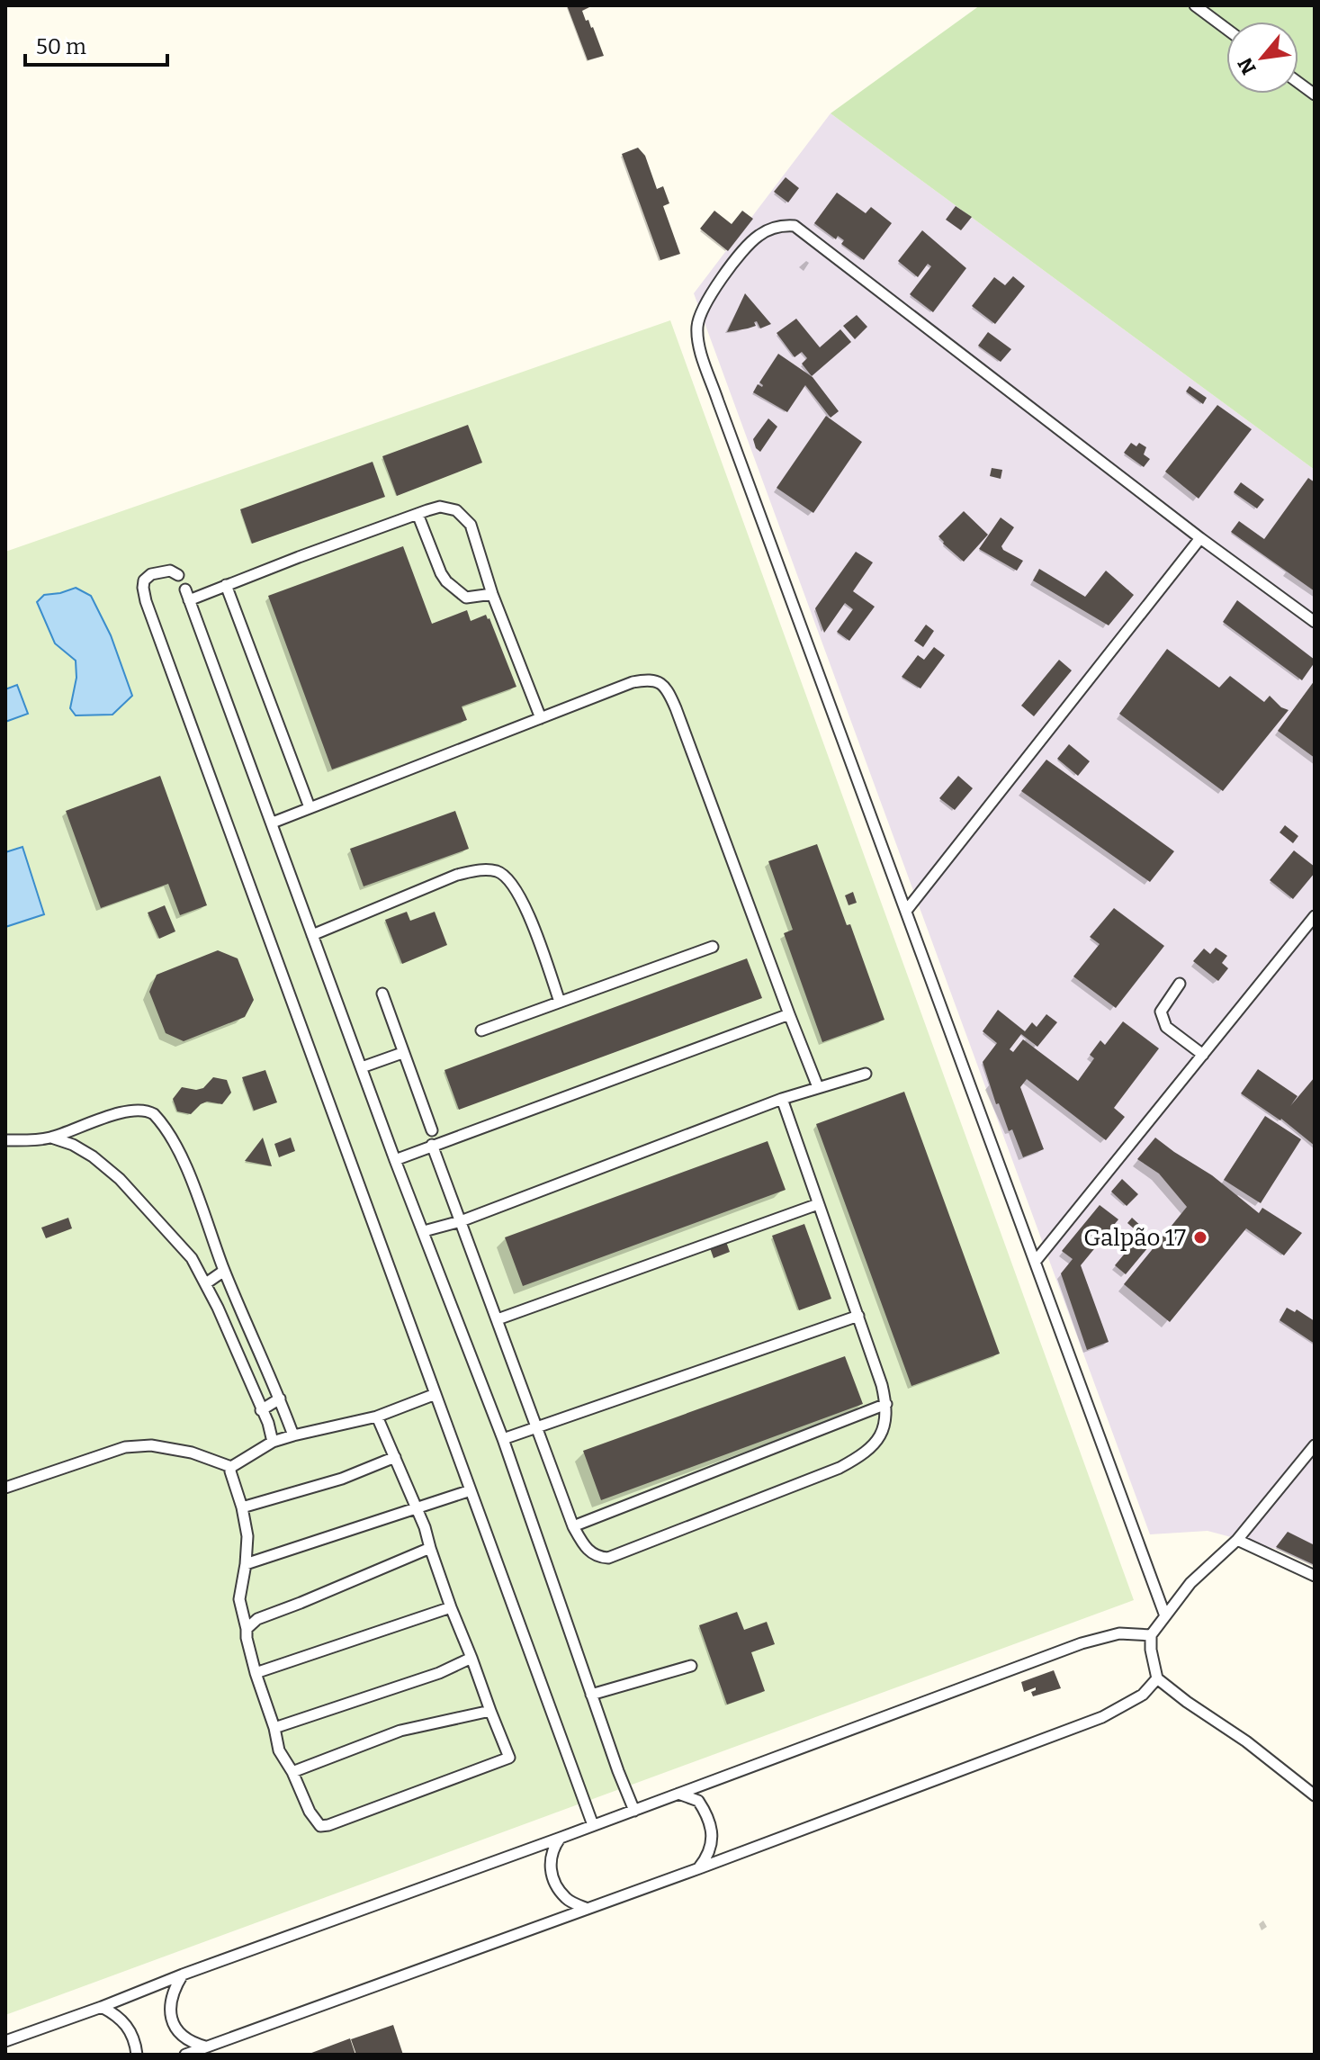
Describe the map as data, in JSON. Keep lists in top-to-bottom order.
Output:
{
  "places": ["Galpão 17"],
  "scale_bar": "50 m",
  "north": "bottom left"
}
